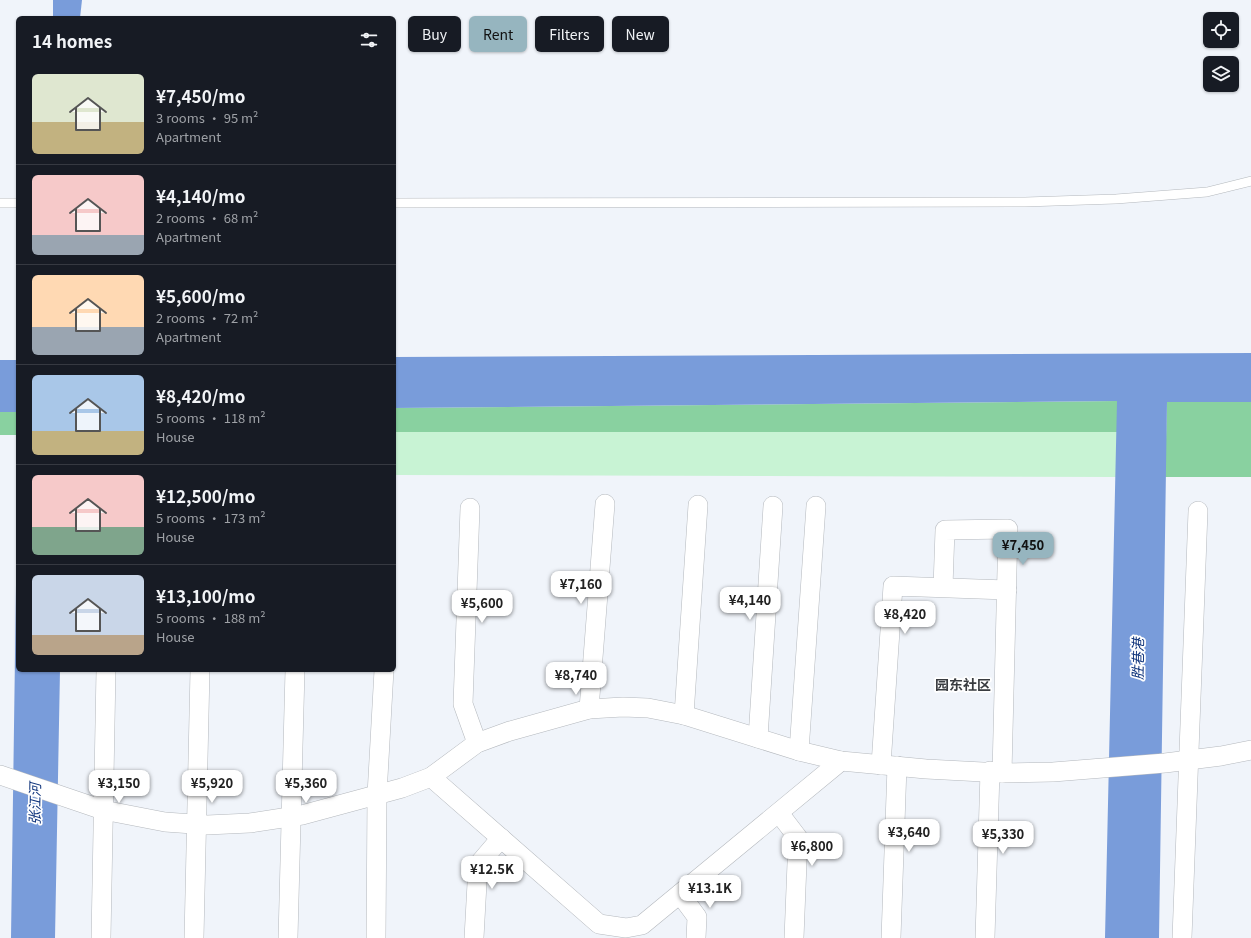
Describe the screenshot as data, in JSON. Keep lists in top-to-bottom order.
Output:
{
  "districts": ["园东社区"],
  "water": ["胜巷港", "张江河"],
  "page": {
    "chip": [
      "Buy",
      "Rent",
      "Filters",
      "New"
    ],
    "heading": "14 homes",
    "list": [
      {
        "name": "¥7,450/mo",
        "note": "3 rooms · 95 m² · Apartment"
      },
      {
        "name": "¥4,140/mo",
        "note": "2 rooms · 68 m² · Apartment"
      },
      {
        "name": "¥5,600/mo",
        "note": "2 rooms · 72 m² · Apartment"
      },
      {
        "name": "¥8,420/mo",
        "note": "5 rooms · 118 m² · House"
      },
      {
        "name": "¥12,500/mo",
        "note": "5 rooms · 173 m² · House"
      },
      {
        "name": "¥13,100/mo",
        "note": "5 rooms · 188 m² · House"
      }
    ],
    "price": [
      "¥7,450",
      "¥7,160",
      "¥4,140",
      "¥5,600",
      "¥8,420",
      "¥8,740",
      "¥3,150",
      "¥5,920",
      "¥5,360",
      "¥3,640",
      "¥5,330",
      "¥6,800",
      "¥12.5K",
      "¥13.1K"
    ]
  }
}
